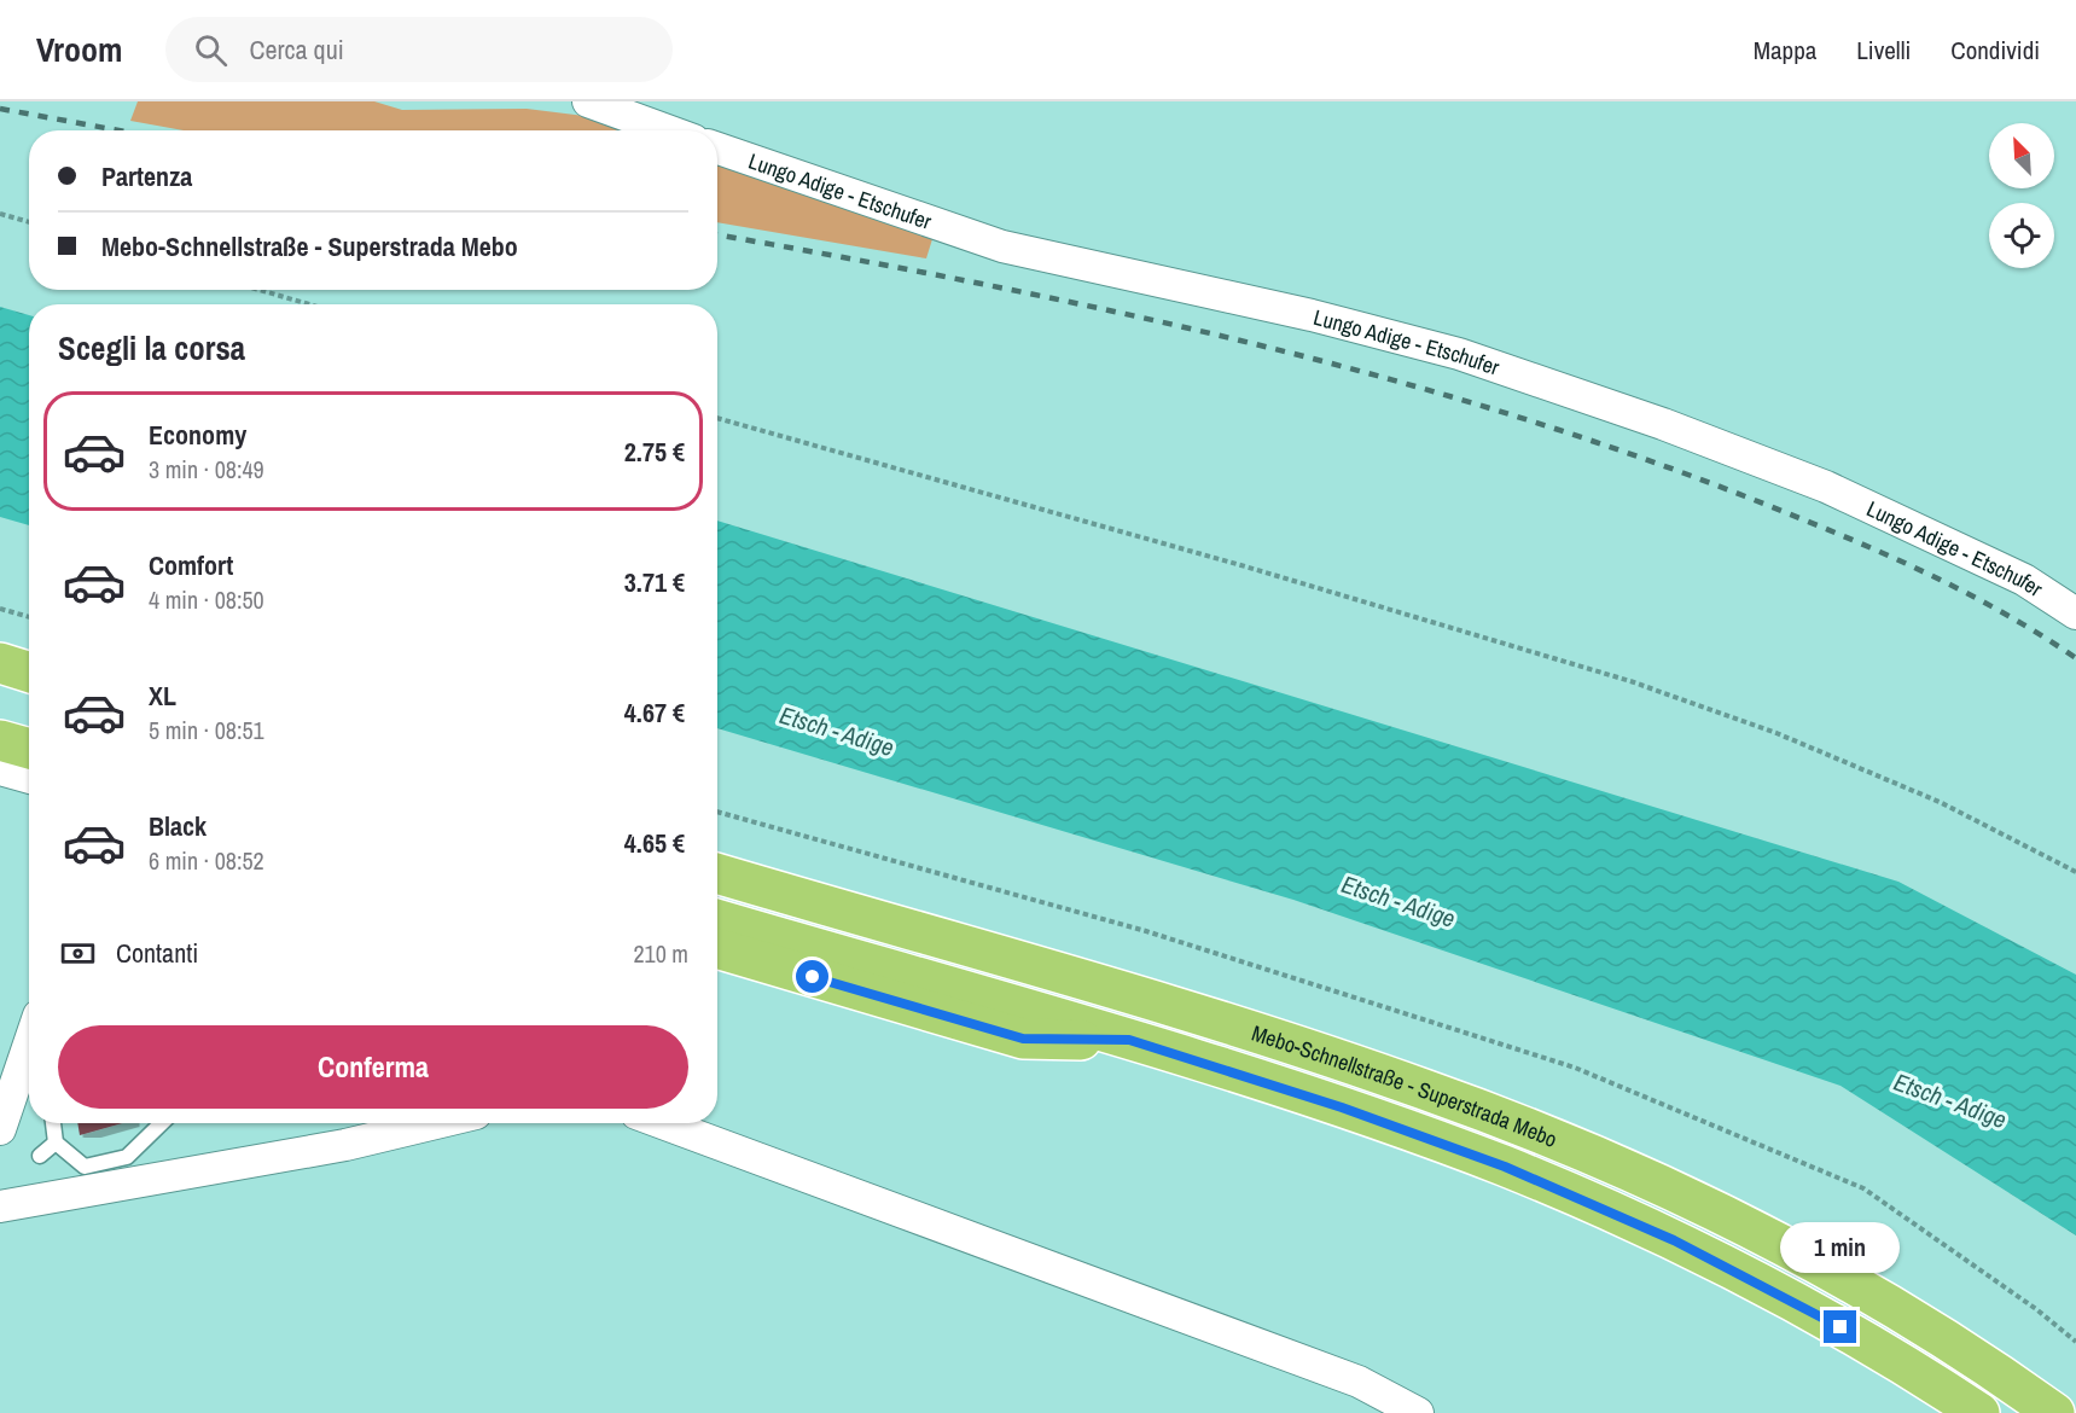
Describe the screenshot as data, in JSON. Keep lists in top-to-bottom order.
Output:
{
  "streets": {
    "highway": ["Mebo-Schnellstraße - Superstrada Mebo"],
    "street": ["Lungo Adige - Etschufer"]
  },
  "water": ["Etsch - Adige"],
  "north": "top left",
  "page": {
    "header": "Vroom",
    "search": "Cerca qui",
    "nav": ["Mappa", "Livelli", "Condividi"],
    "banner": ["Partenza", "Mebo-Schnellstraße - Superstrada Mebo"],
    "heading": "Scegli la corsa",
    "list": [
      {
        "name": "Economy",
        "note": "3 min · 08:49",
        "value": "2.75 €"
      },
      {
        "name": "Comfort",
        "note": "4 min · 08:50",
        "value": "3.71 €"
      },
      {
        "name": "XL",
        "note": "5 min · 08:51",
        "value": "4.67 €"
      },
      {
        "name": "Black",
        "note": "6 min · 08:52",
        "value": "4.65 €"
      }
    ],
    "pay": ["Contanti", "210 m"],
    "buttons": "Conferma",
    "bubble": "1 min"
  }
}
